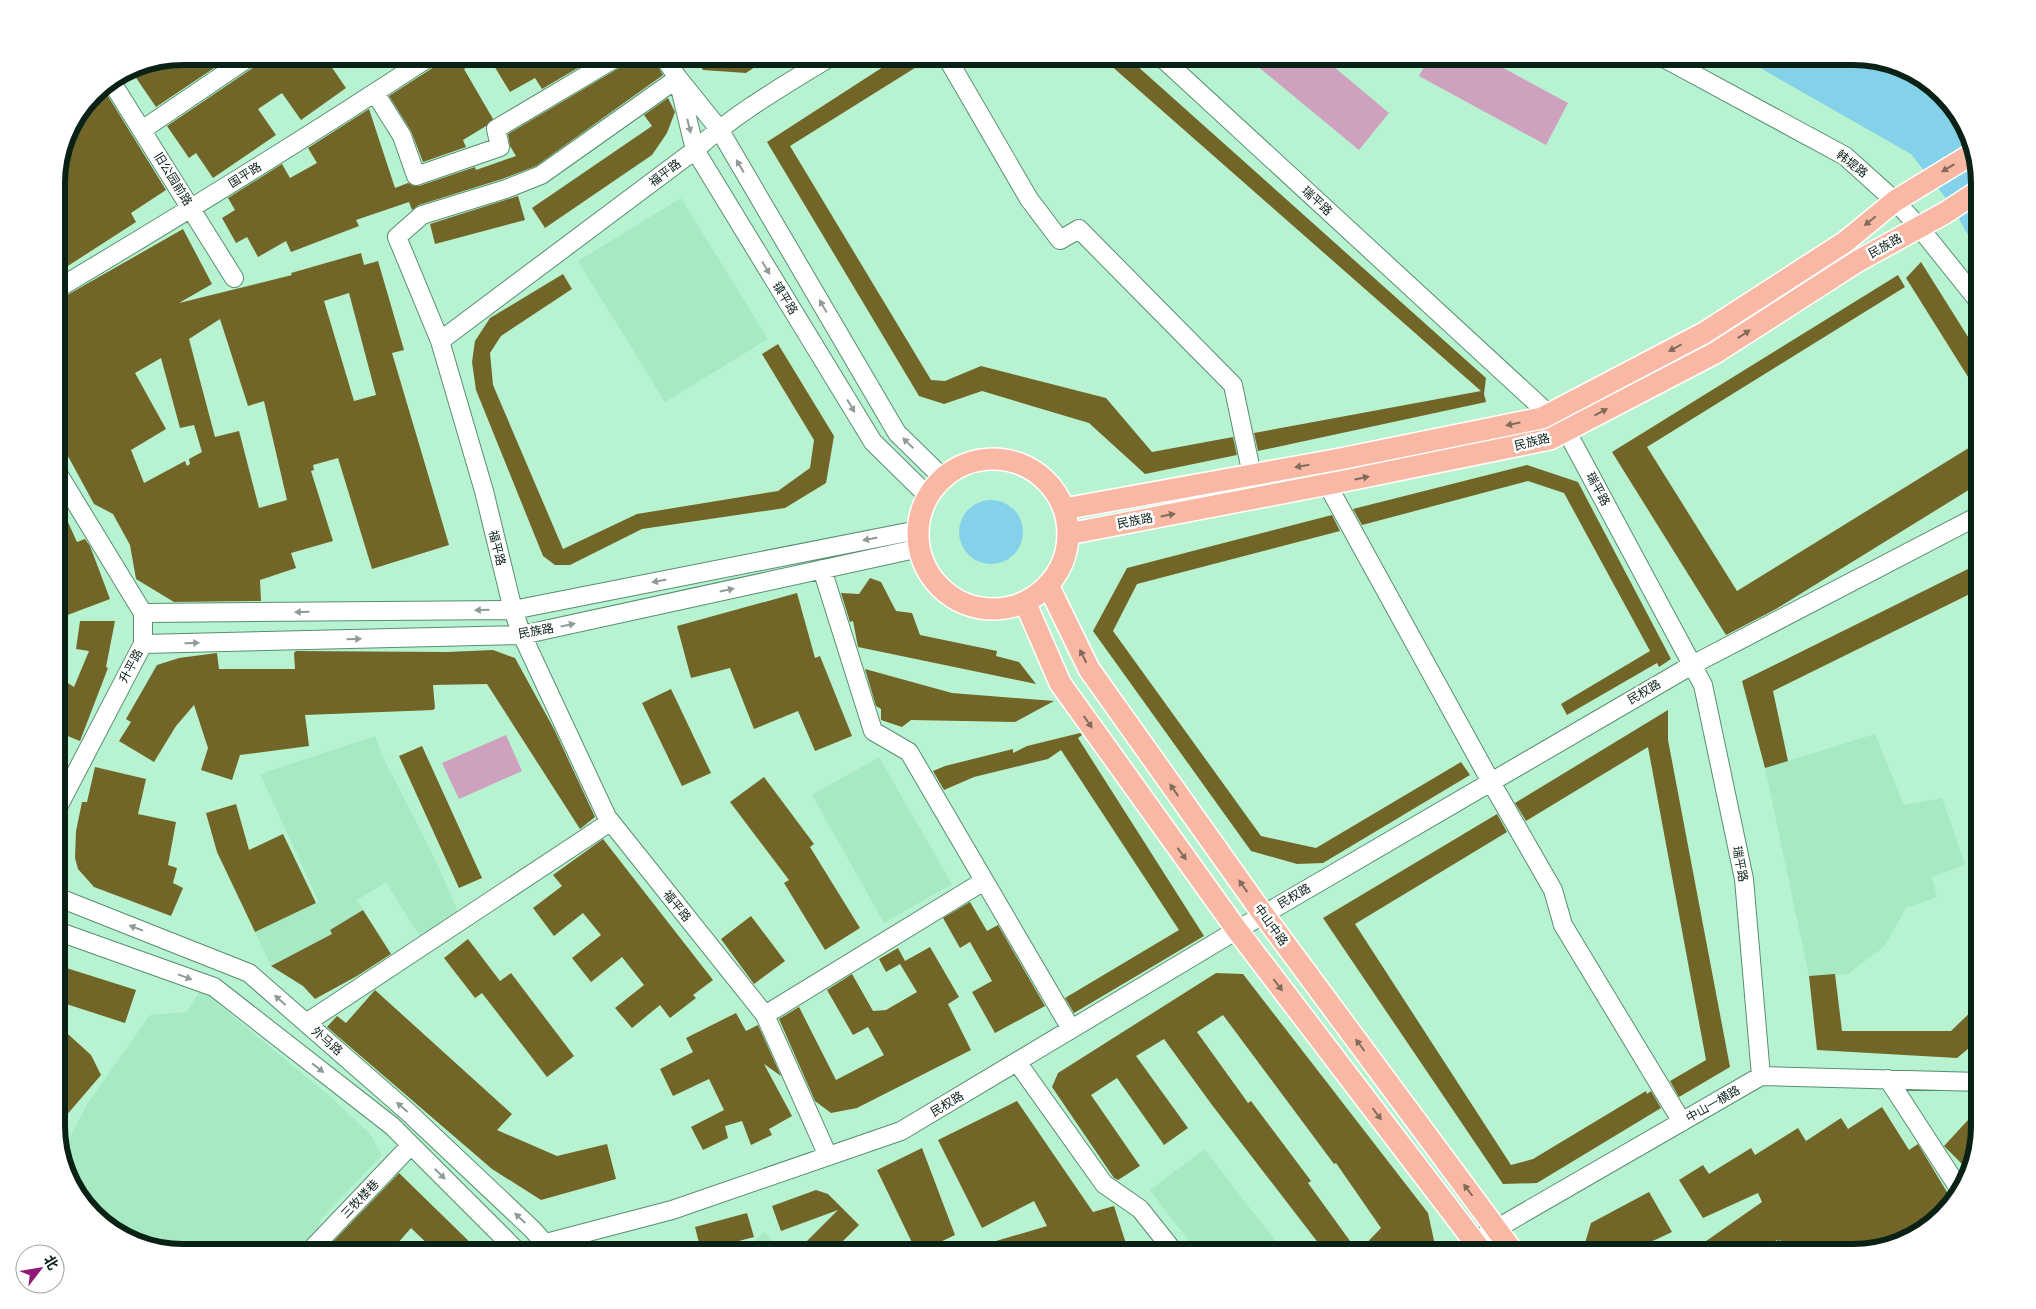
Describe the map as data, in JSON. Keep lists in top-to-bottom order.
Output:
{
  "streets": {
    "main road": ["民族路", "中山中路"],
    "street": [
      "韩堤路",
      "福平路",
      "国平路",
      "旧公园前路",
      "瑞平路",
      "镇平路",
      "升平路",
      "民权路",
      "外马路",
      "中山一横路",
      "三牧楼巷"
    ]
  },
  "crossings": [
    ["韩堤路", "民族路"],
    ["福平路", "民族路"],
    ["福平路", "镇平路"],
    ["福平路", "民权路"],
    ["国平路", "旧公园前路"],
    ["瑞平路", "民族路"],
    ["瑞平路", "民权路"],
    ["瑞平路", "中山一横路"],
    ["民族路", "镇平路"],
    ["民族路", "升平路"],
    ["民族路", "中山中路"],
    ["镇平路", "中山中路"],
    ["民权路", "中山中路"],
    ["中山中路", "中山一横路"]
  ],
  "north": "top right"
}
